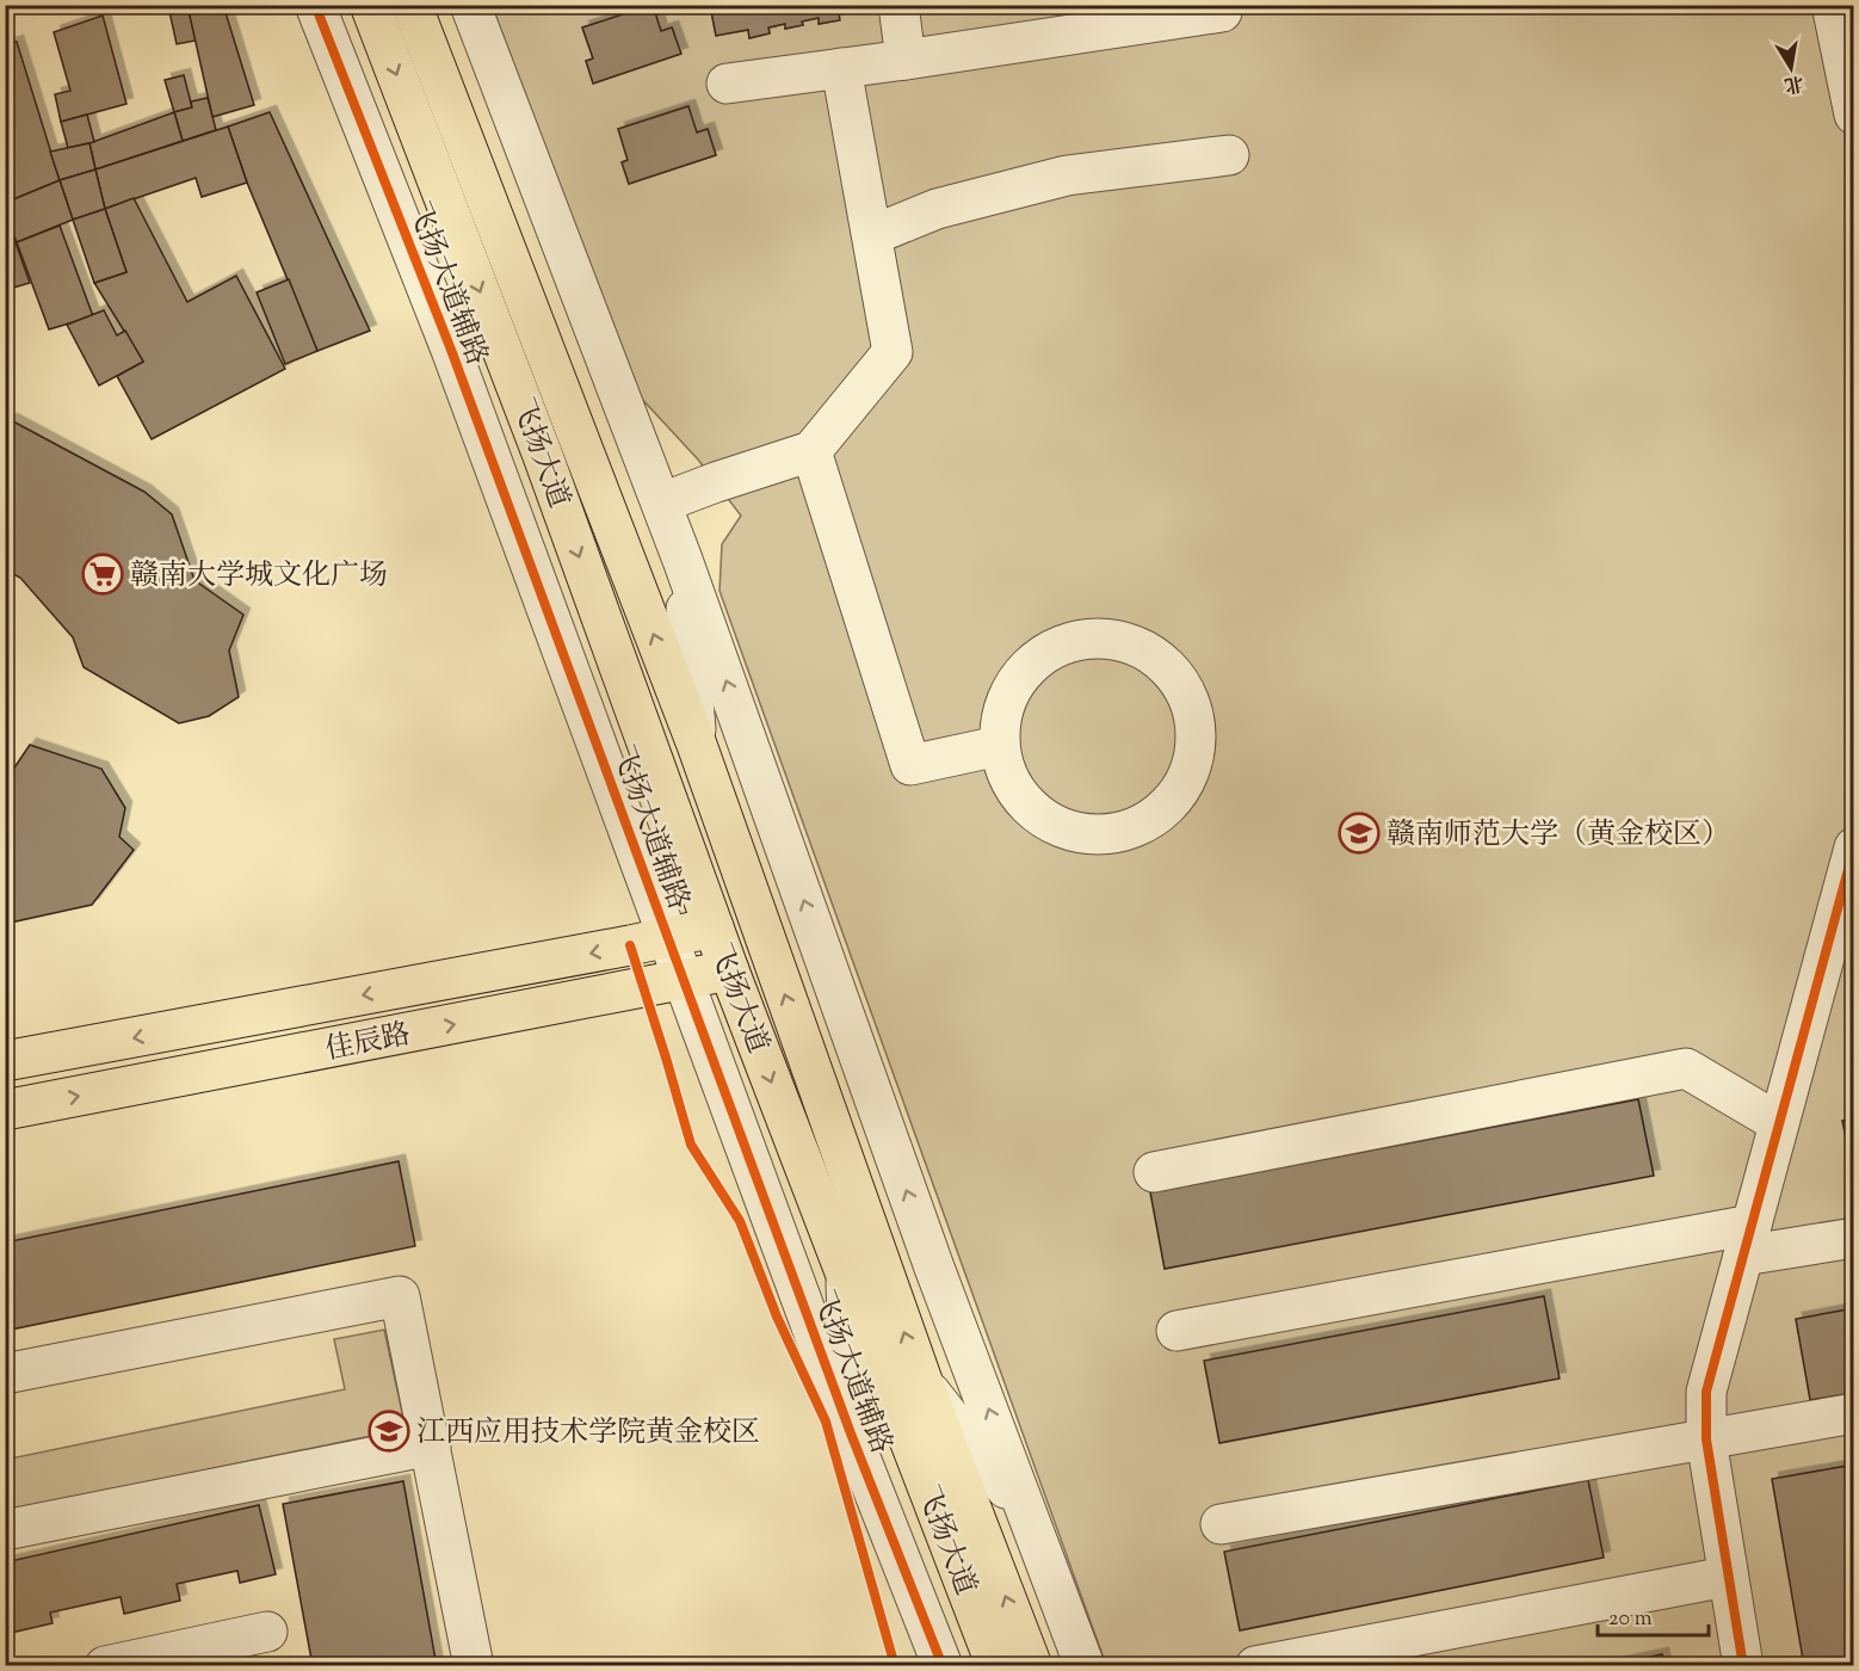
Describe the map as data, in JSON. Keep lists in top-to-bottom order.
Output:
{
  "streets": {
    "main road": ["飞扬大道", "佳辰路"],
    "street": ["飞扬大道辅路"]
  },
  "crossings": [
    ["飞扬大道辅路", "佳辰路"],
    ["飞扬大道", "佳辰路"]
  ],
  "places": {
    "supermarket": ["赣南大学城文化广场"],
    "school or university": ["赣南师范大学（黄金校区）", "江西应用技术学院黄金校区"]
  },
  "scale_bar": "20 m",
  "north": "bottom"
}
